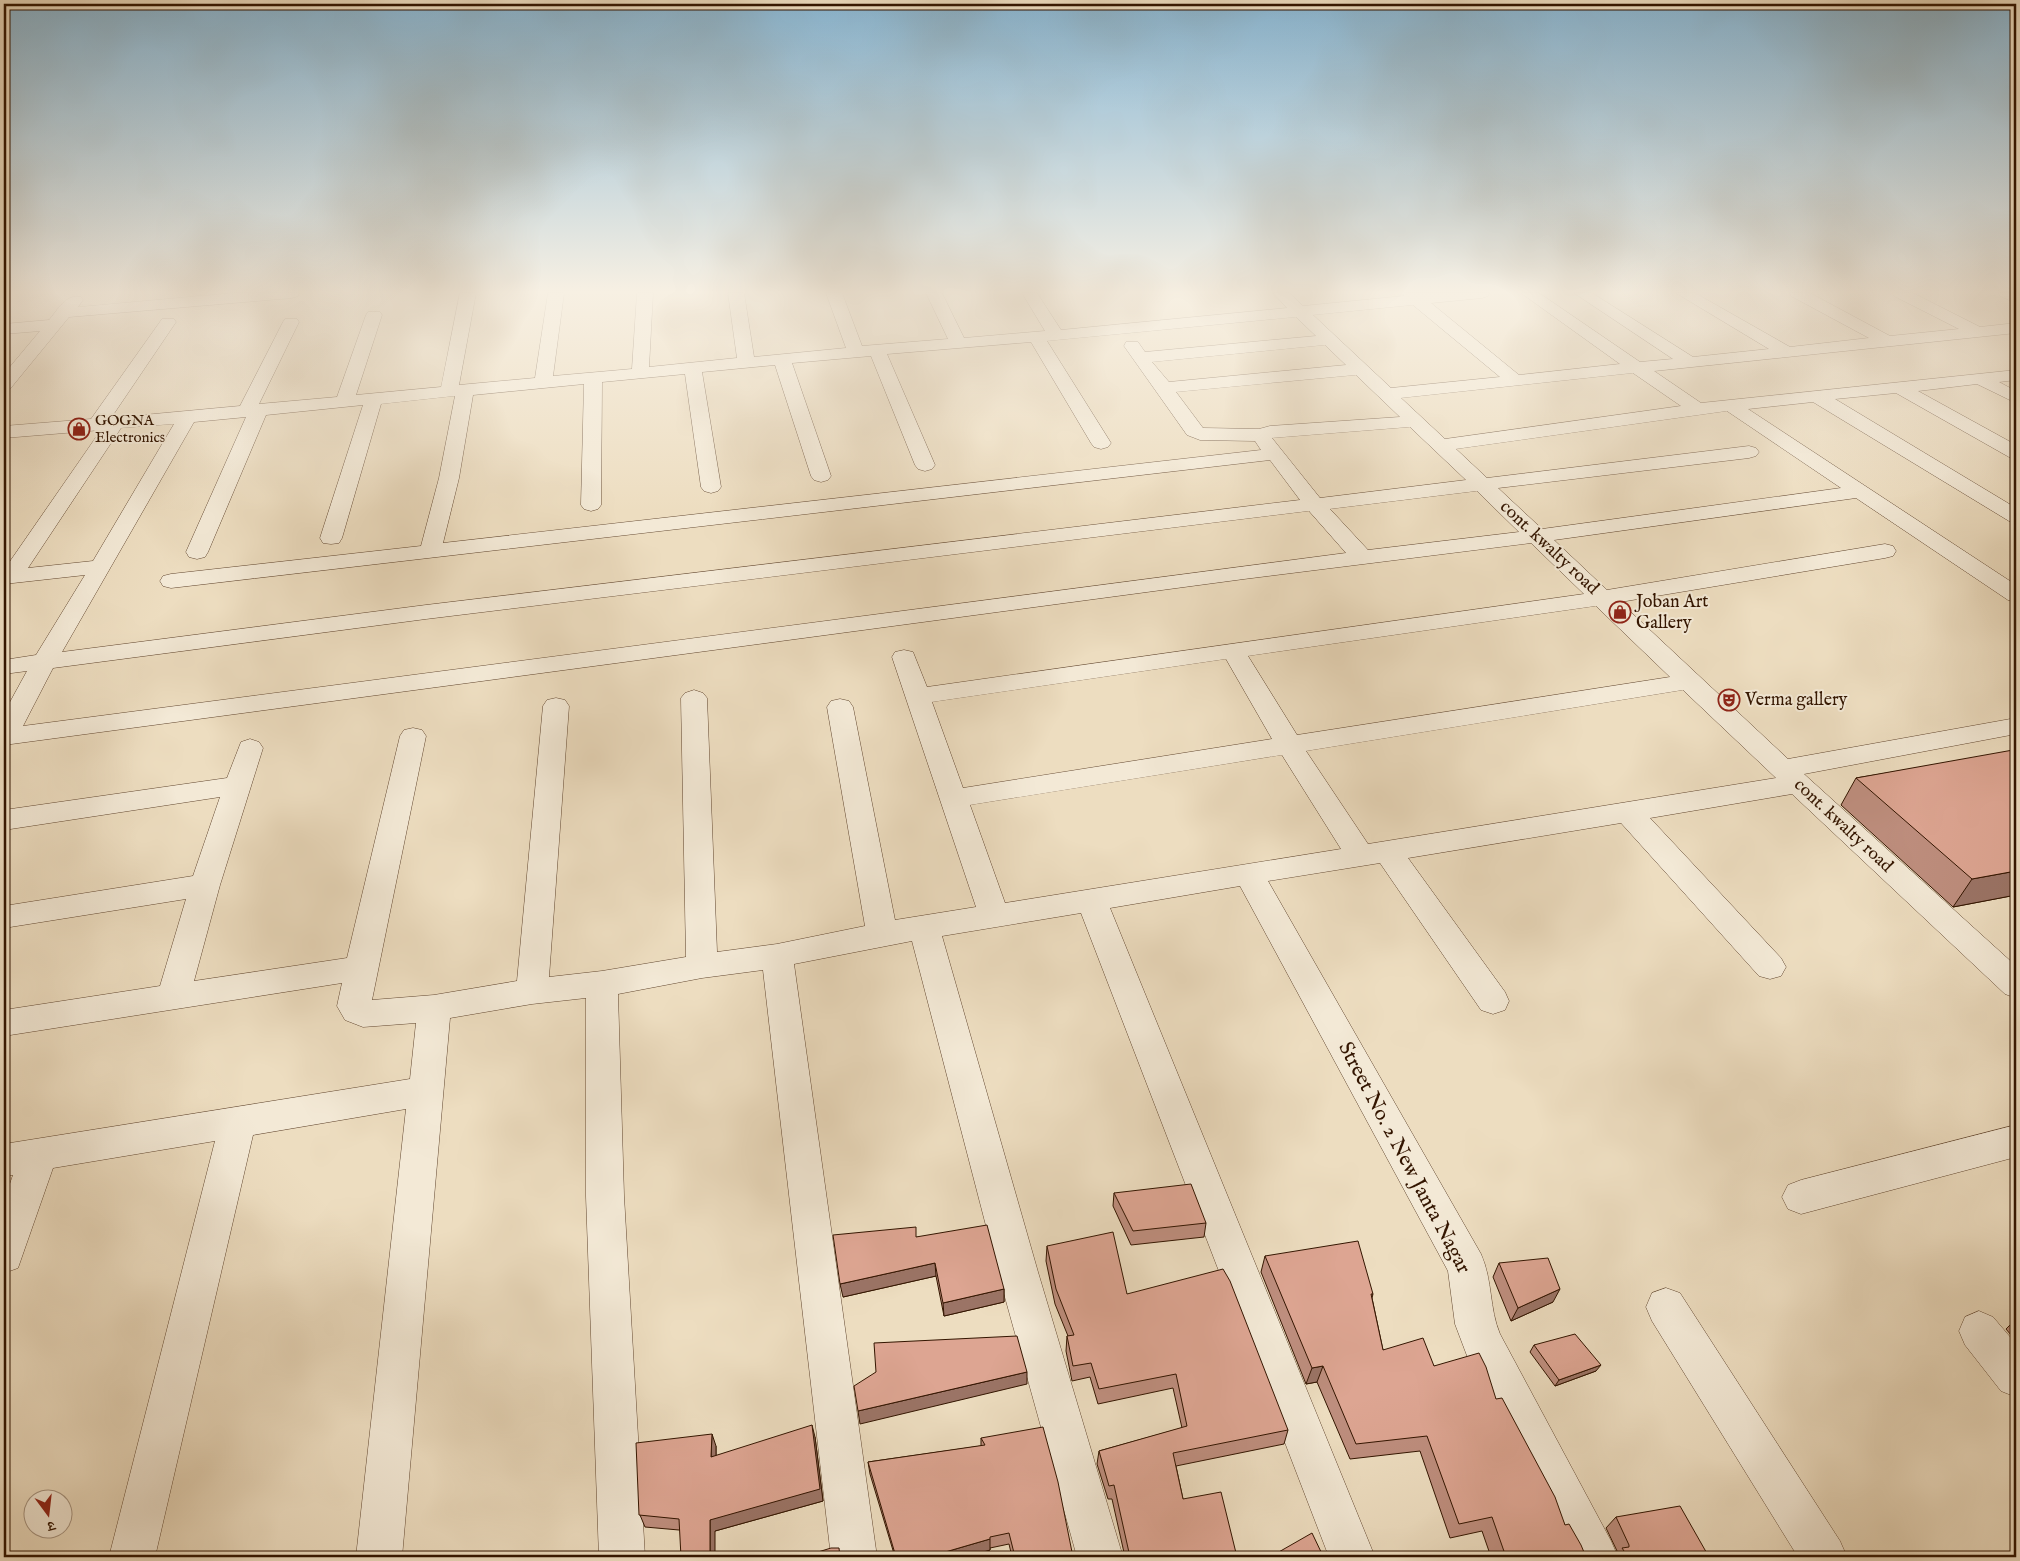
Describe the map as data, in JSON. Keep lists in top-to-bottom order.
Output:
{
  "streets": {
    "street": ["cont. kwalty road", "Street No. 2 New Janta Nagar"]
  },
  "places": {
    "shop": ["GOGNA Electronics", "Joban Art Gallery"],
    "theatre": ["Verma gallery"]
  },
  "north": "bottom"
}
